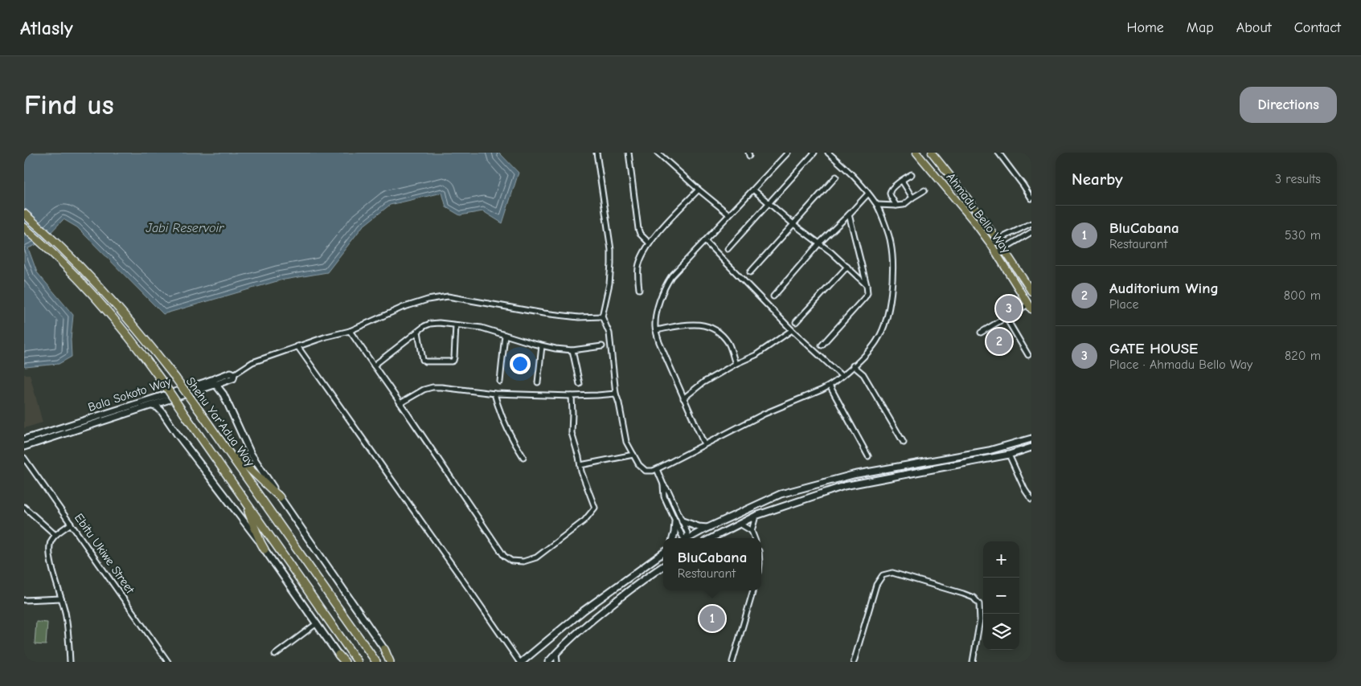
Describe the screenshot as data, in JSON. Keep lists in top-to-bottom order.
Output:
{
  "streets": {
    "highway": ["Shehu Yar'Adua Way"],
    "main road": ["Ahmadu Bello Way"],
    "street": ["Bala Sokoto Way", "Ebitu Ukiwe Street"]
  },
  "water": ["Jabi Reservoir"],
  "page": {
    "header": "Atlasly",
    "nav": [
      "Home",
      "Map",
      "About",
      "Contact"
    ],
    "buttons": "Directions",
    "title": "Find us",
    "heading": ["Nearby", "3 results"],
    "list": [
      {
        "mark": "1",
        "name": "BluCabana",
        "note": "Restaurant",
        "value": "530 m"
      },
      {
        "mark": "2",
        "name": "Auditorium Wing",
        "note": "Place",
        "value": "800 m"
      },
      {
        "mark": "3",
        "name": "GATE HOUSE",
        "note": "Place · Ahmadu Bello Way",
        "value": "820 m"
      }
    ],
    "pins": ["3", "2", "1"],
    "popup": ["BluCabana", "Restaurant"],
    "map_buttons": ["+", "−"]
  }
}
